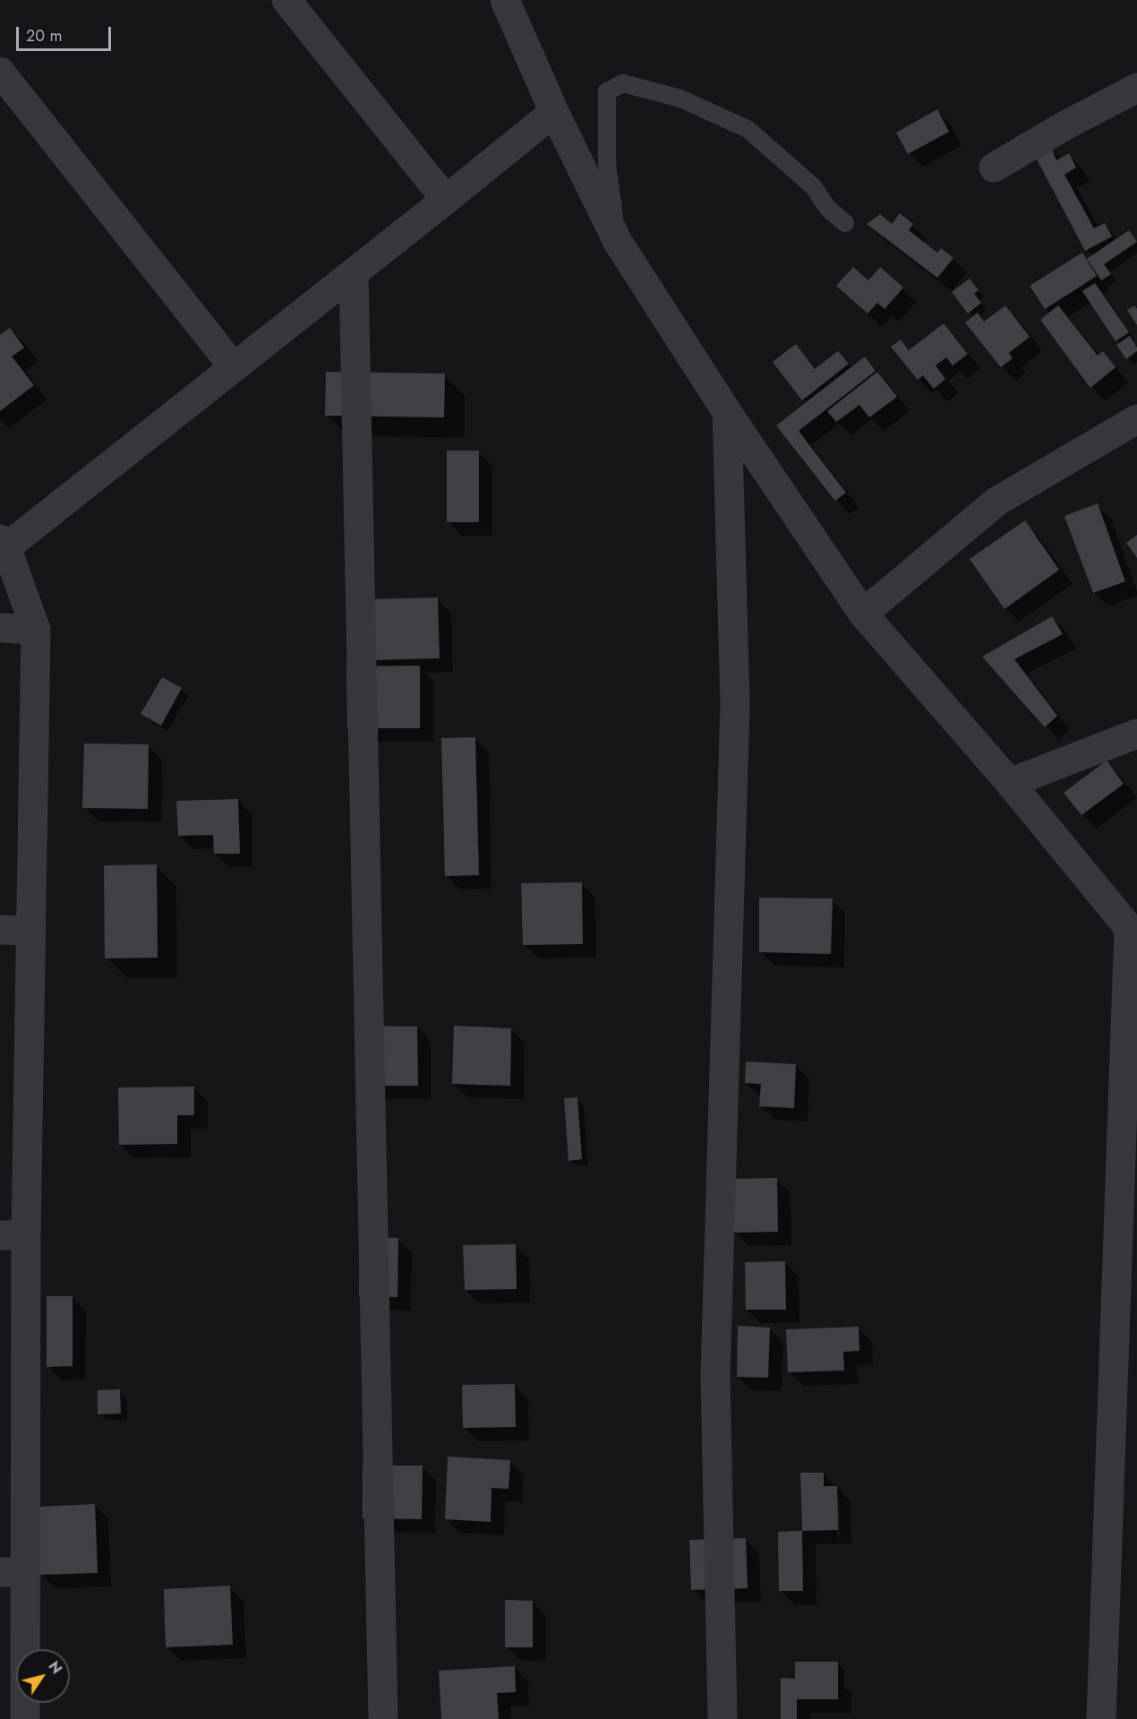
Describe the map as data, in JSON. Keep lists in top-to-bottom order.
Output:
{
  "scale_bar": "20 m",
  "north": "top right"
}
